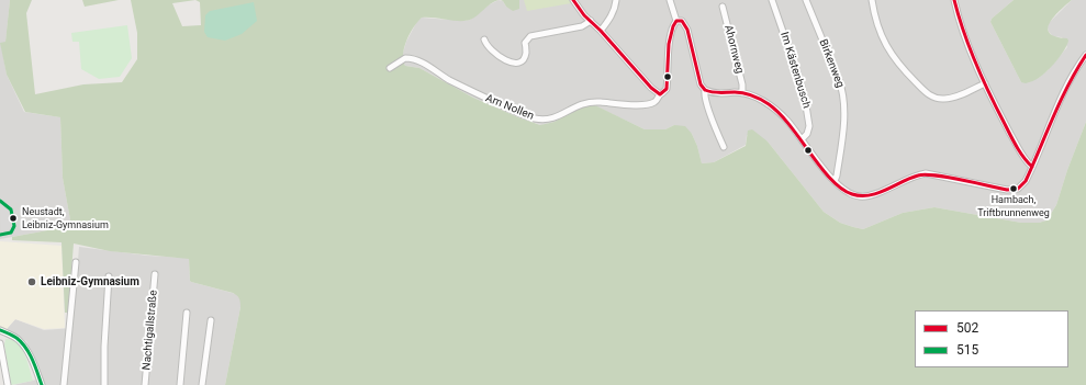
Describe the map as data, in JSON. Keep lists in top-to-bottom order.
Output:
{
  "streets": {
    "street": [
      "Ahornweg",
      "Birkenweg",
      "Im Kästenbusch",
      "Am Nollen",
      "Nachtigallstraße"
    ]
  },
  "places": ["Hambach, Triftbrunnenweg", "Neustadt, Leibniz-Gymnasium", "Leibniz-Gymnasium"],
  "lines": ["transit line 502", "transit line 515"],
  "legend": ["502", "515"]
}
